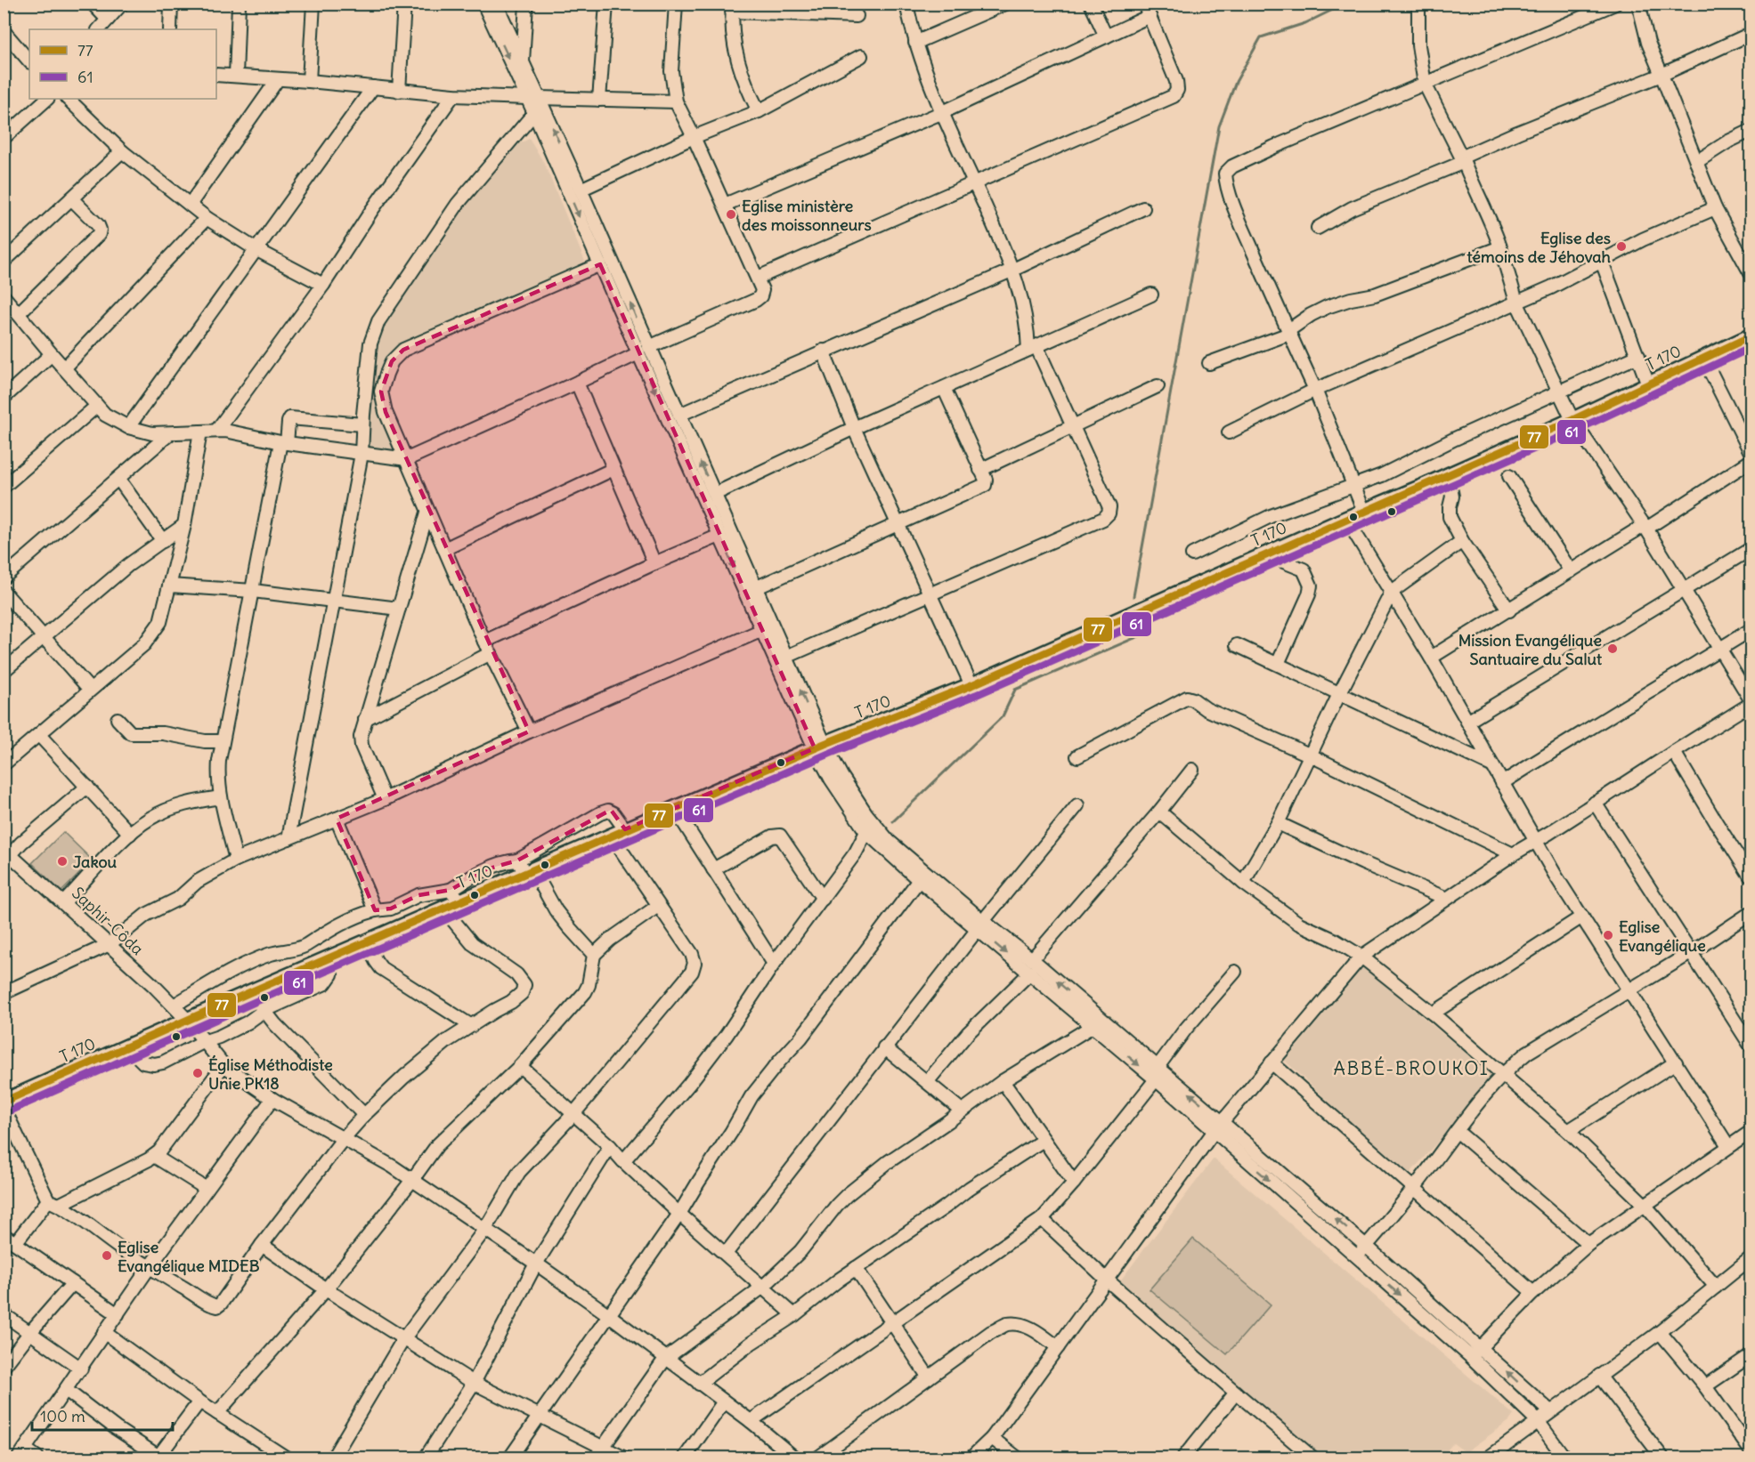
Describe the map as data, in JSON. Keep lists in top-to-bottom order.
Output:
{
  "streets": {
    "main road": ["T 170"],
    "street": ["Saphir-Côda"]
  },
  "crossings": [
    ["T 170", "Saphir-Côda"]
  ],
  "districts": ["ABBÉ-BROUKOI"],
  "places": [
    "Eglise ministère des moissonneurs",
    "Eglise des témoins de Jéhovah",
    "Mission Evangélique Santuaire du Salut",
    "Jakou",
    "Eglise Evangélique",
    "Église Méthodiste Unie PK18",
    "Eglise Evangélique MIDEB"
  ],
  "lines": ["transit line 77", "transit line 61"],
  "legend": ["77", "61"],
  "scale_bar": "100 m"
}
